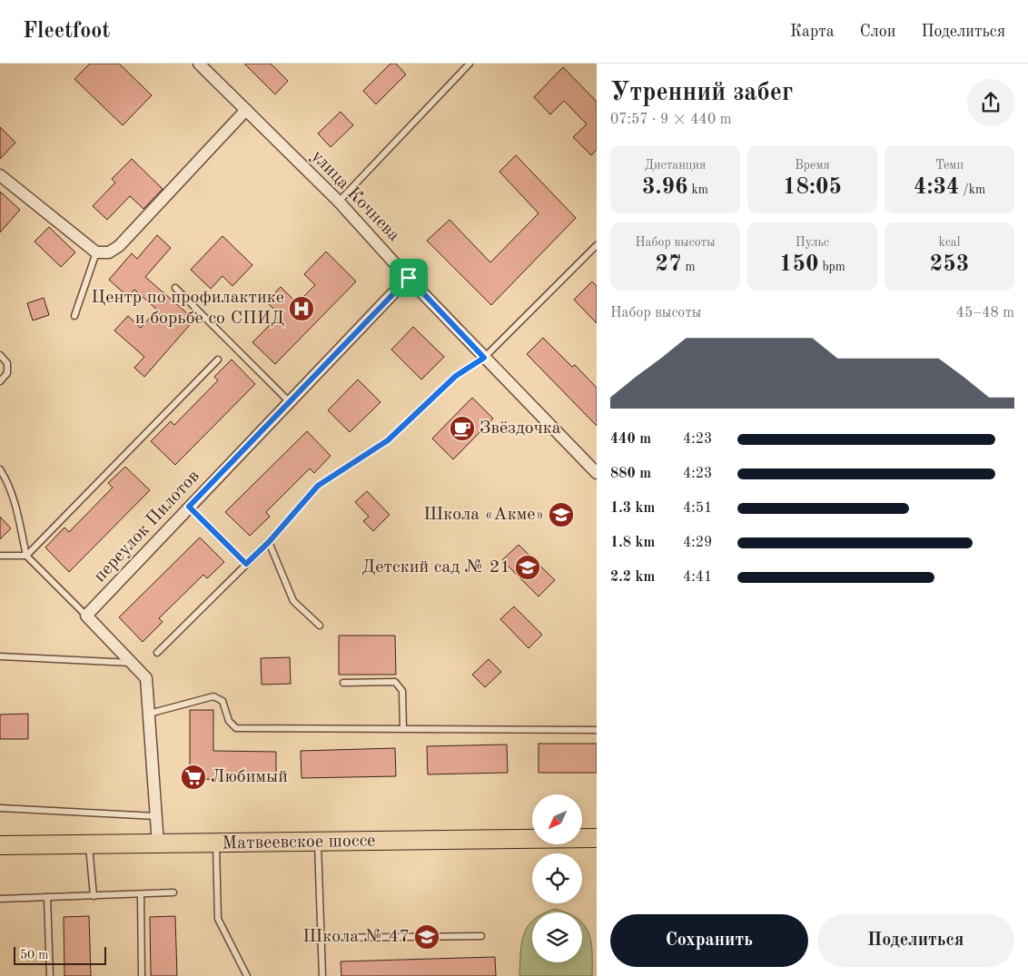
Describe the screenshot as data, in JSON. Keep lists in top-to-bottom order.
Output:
{
  "streets": {
    "main road": ["Матвеевское шоссе"],
    "street": ["улица Кочнева", "переулок Пилотов"]
  },
  "crossings": [
    ["улица Кочнева", "переулок Пилотов"]
  ],
  "places": {
    "hospital": ["Центр по профилактике и борьбе со СПИД"],
    "cafe": ["Звёздочка"],
    "school or university": ["Школа «Акме»", "Детский сад № 21", "Школа № 47"],
    "supermarket": ["Любимый"]
  },
  "scale_bar": "50 m",
  "north": "bottom left",
  "page": {
    "header": "Fleetfoot",
    "nav": ["Карта", "Слои", "Поделиться"],
    "heading": ["Утренний забег", "07:57 · 9 × 440 m"],
    "stats": [
      ["Дистанция", "3.96 km"],
      ["Время", "18:05"],
      ["Темп", "4:34 /km"],
      ["Набор высоты", "27 m"],
      ["Пульс", "150 bpm"],
      ["kcal", "253"]
    ],
    "chart": ["Набор высоты", "45–48 m"],
    "list": [
      {
        "name": "440 m",
        "note": "4:23"
      },
      {
        "name": "880 m",
        "note": "4:23"
      },
      {
        "name": "1.3 km",
        "note": "4:51"
      },
      {
        "name": "1.8 km",
        "note": "4:29"
      },
      {
        "name": "2.2 km",
        "note": "4:41"
      }
    ],
    "buttons": ["Сохранить", "Поделиться"],
    "scale": "50 m"
  }
}
